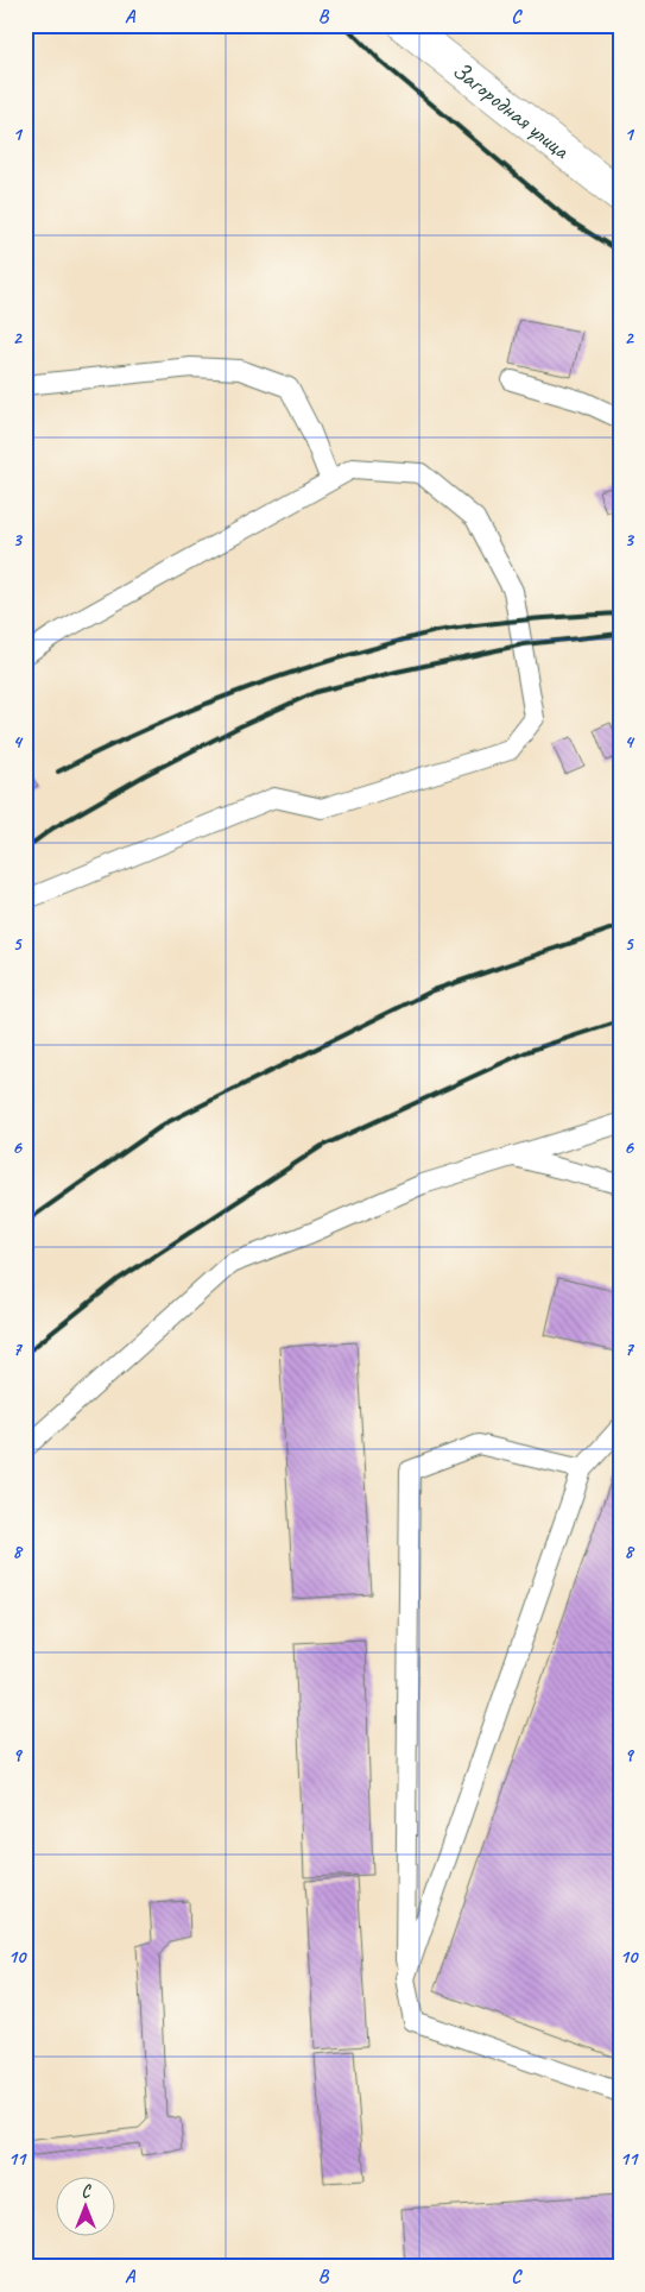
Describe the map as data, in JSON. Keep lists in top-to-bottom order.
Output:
{
  "streets": {
    "street": ["Загородная улица"]
  },
  "north": "top",
  "grid": {
    "columns": ["A", "B", "C"],
    "rows": [
      "1",
      "2",
      "3",
      "4",
      "5",
      "6",
      "7",
      "8",
      "9",
      "10",
      "11"
    ]
  }
}
